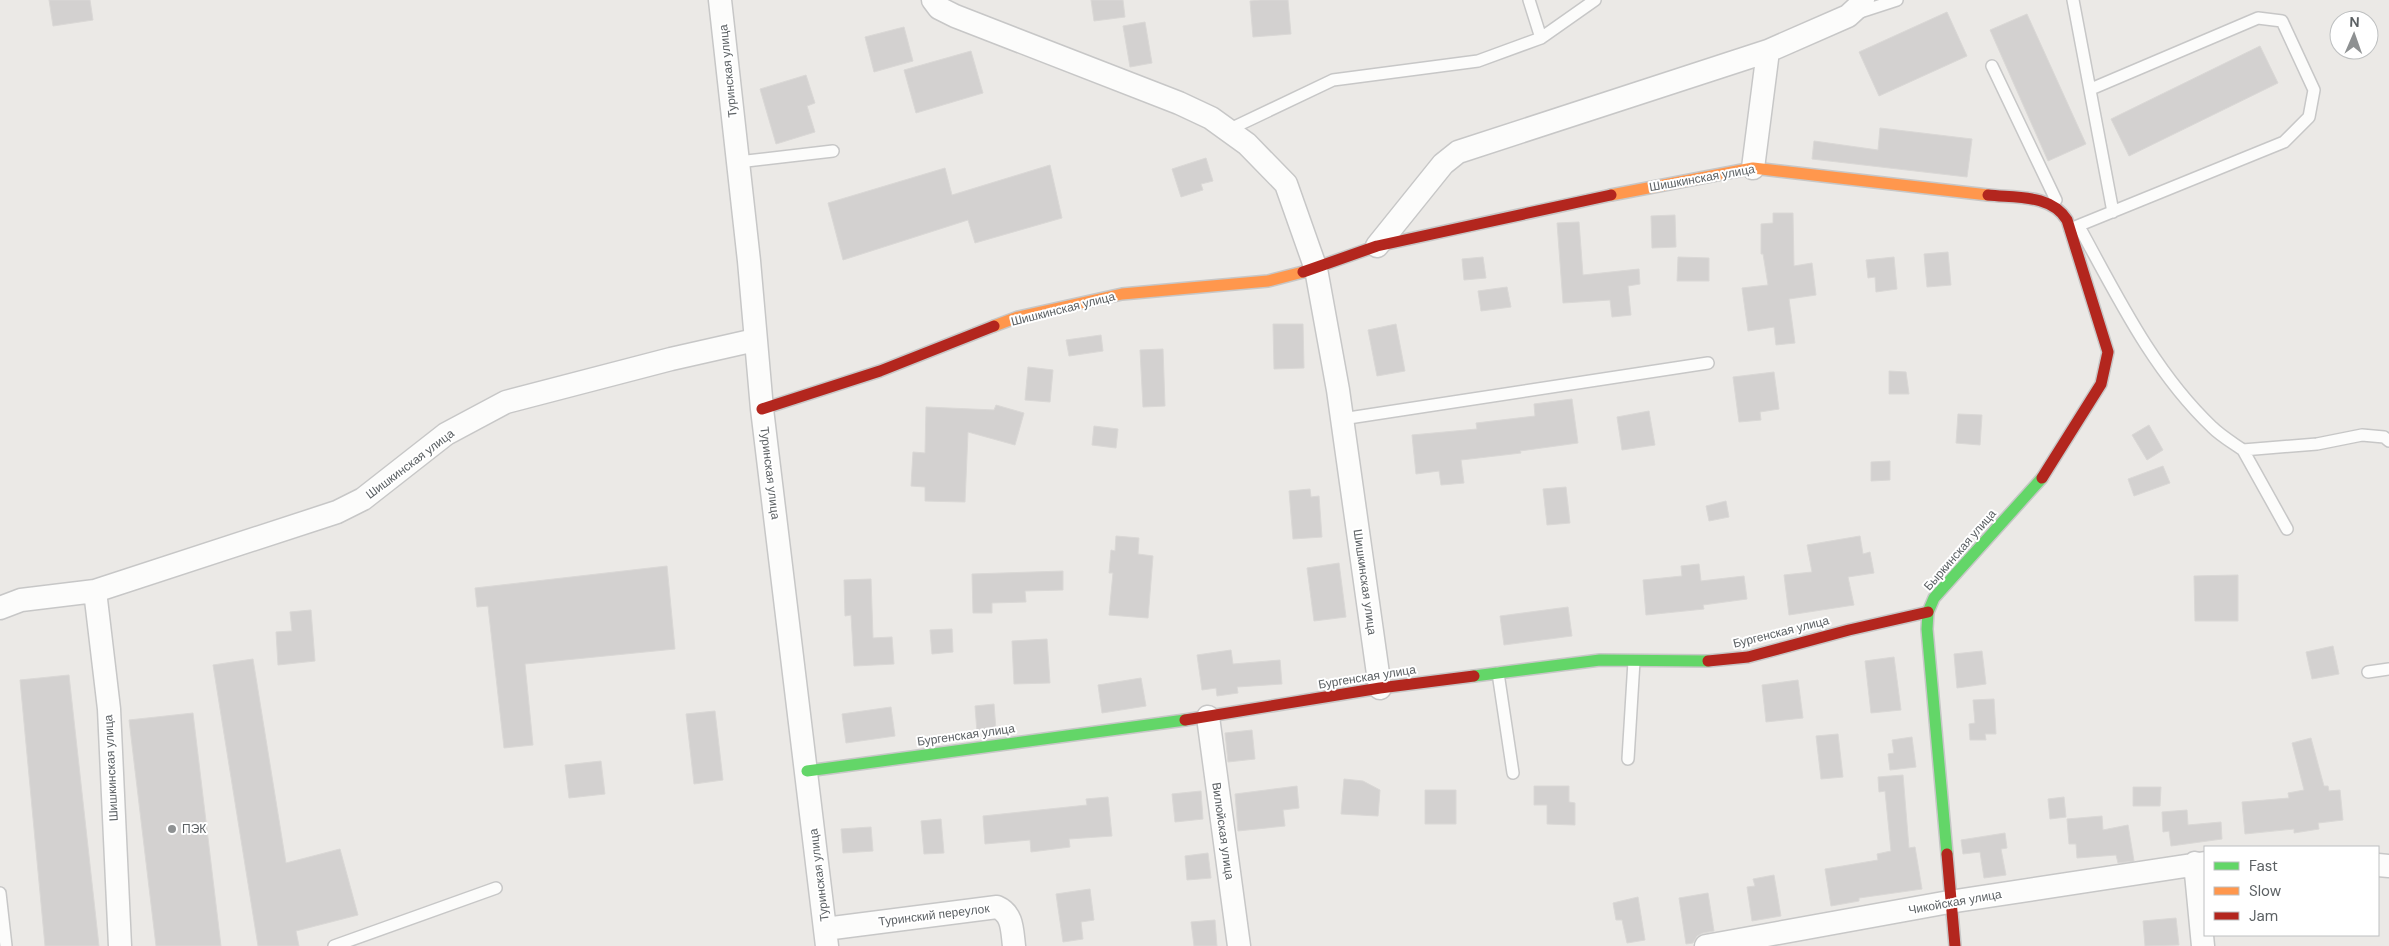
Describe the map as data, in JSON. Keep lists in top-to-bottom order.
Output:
{
  "streets": {
    "street": [
      "Туринская улица",
      "Шишкинская улица",
      "Быркинская улица",
      "Бургенская улица",
      "Вилюйская улица",
      "Чикойская улица",
      "Туринский переулок"
    ]
  },
  "crossings": [
    ["Туринская улица", "Шишкинская улица"],
    ["Туринская улица", "Бургенская улица"],
    ["Туринская улица", "Туринский переулок"],
    ["Шишкинская улица", "Быркинская улица"],
    ["Шишкинская улица", "Бургенская улица"],
    ["Быркинская улица", "Бургенская улица"],
    ["Быркинская улица", "Чикойская улица"],
    ["Бургенская улица", "Вилюйская улица"]
  ],
  "places": ["ПЭК"],
  "legend": ["Fast", "Slow", "Jam"],
  "north": "top"
}
